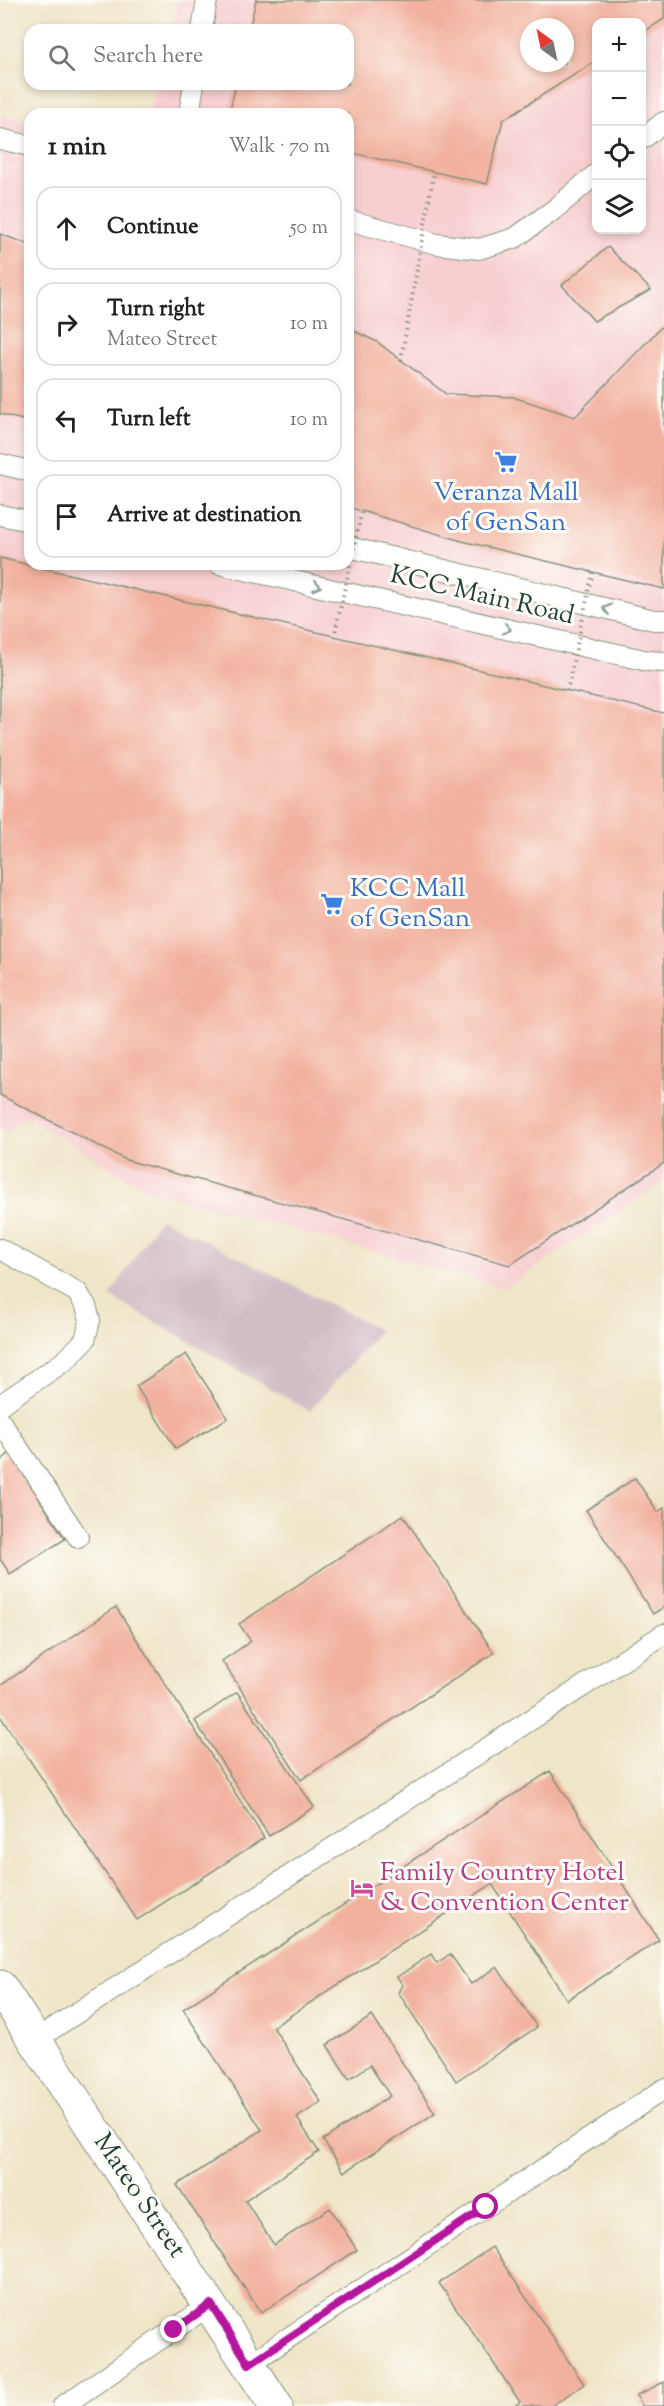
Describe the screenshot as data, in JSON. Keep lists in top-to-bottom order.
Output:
{
  "streets": {
    "street": ["Mateo Street"],
    "lane": ["KCC Main Road"]
  },
  "places": {
    "supermarket": ["Veranza Mall of GenSan", "KCC Mall of GenSan"],
    "hotel": ["Family Country Hotel & Convention Center"]
  },
  "north": "top left",
  "page": {
    "map_buttons": ["+", "−"],
    "search": "Search here",
    "heading": ["1 min", "Walk · 70 m"],
    "list": [
      ["Continue", "50 m"],
      ["Turn right", "Mateo Street", "10 m"],
      ["Turn left", "10 m"],
      "Arrive at destination"
    ]
  }
}
